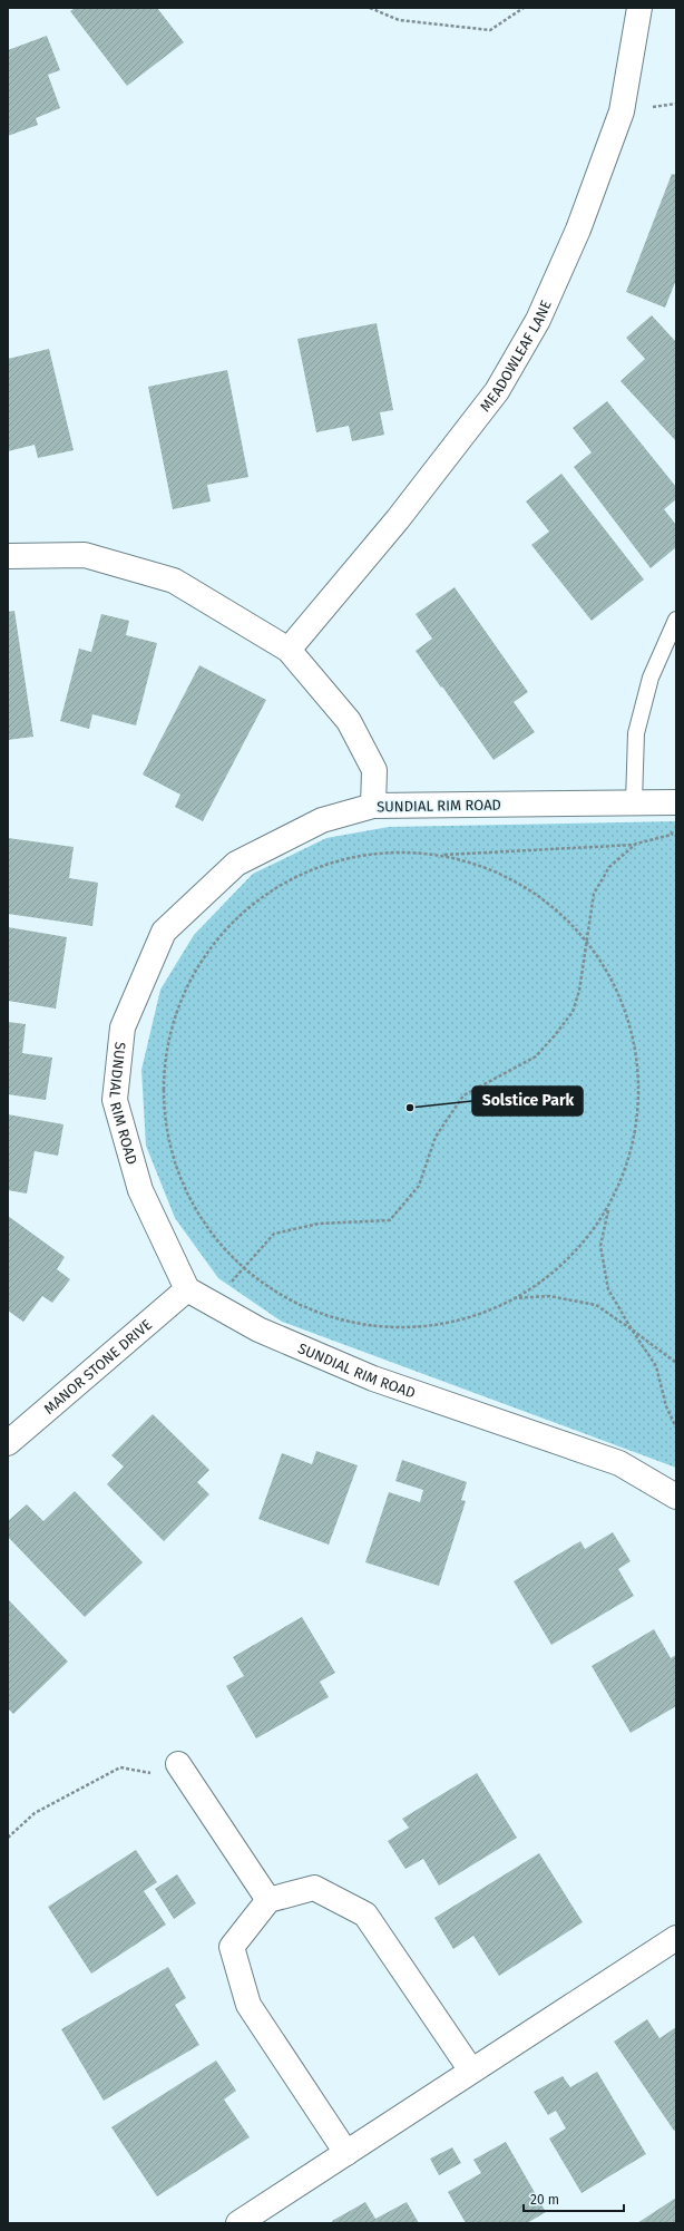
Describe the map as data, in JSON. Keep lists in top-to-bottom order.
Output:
{
  "streets": {
    "street": ["MEADOWLEAF LANE", "SUNDIAL RIM ROAD", "MANOR STONE DRIVE"]
  },
  "crossings": [
    ["SUNDIAL RIM ROAD", "MANOR STONE DRIVE"]
  ],
  "places": ["Solstice Park"],
  "scale_bar": "20 m"
}
